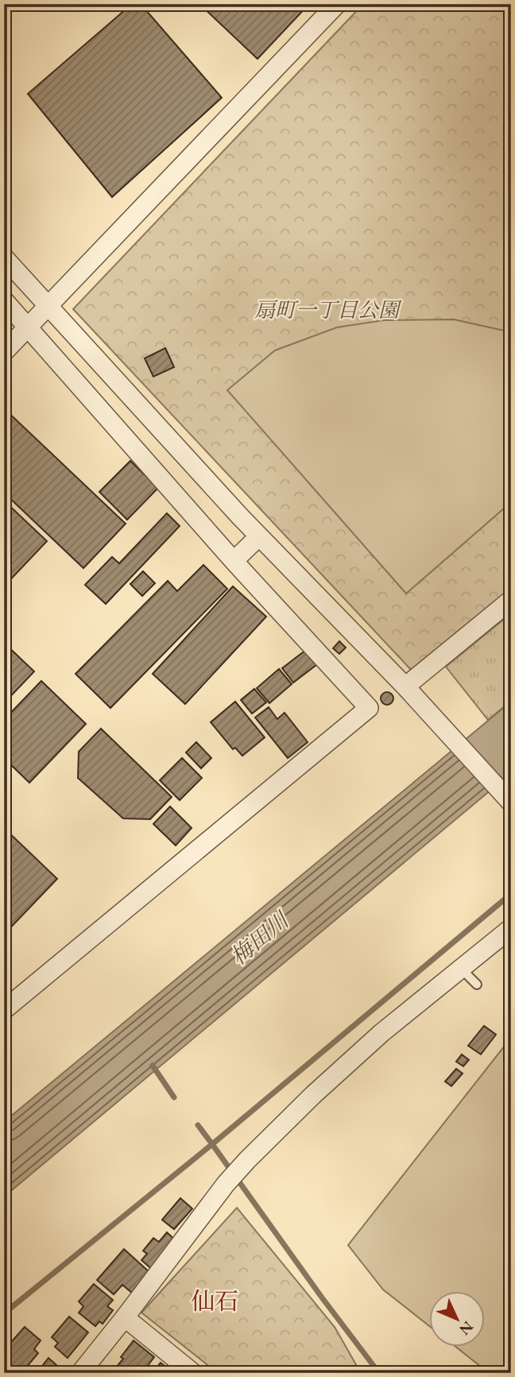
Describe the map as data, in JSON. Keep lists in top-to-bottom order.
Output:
{
  "districts": ["仙石"],
  "water": ["梅田川"],
  "parks": ["扇町一丁目公園"],
  "north": "bottom right"
}
